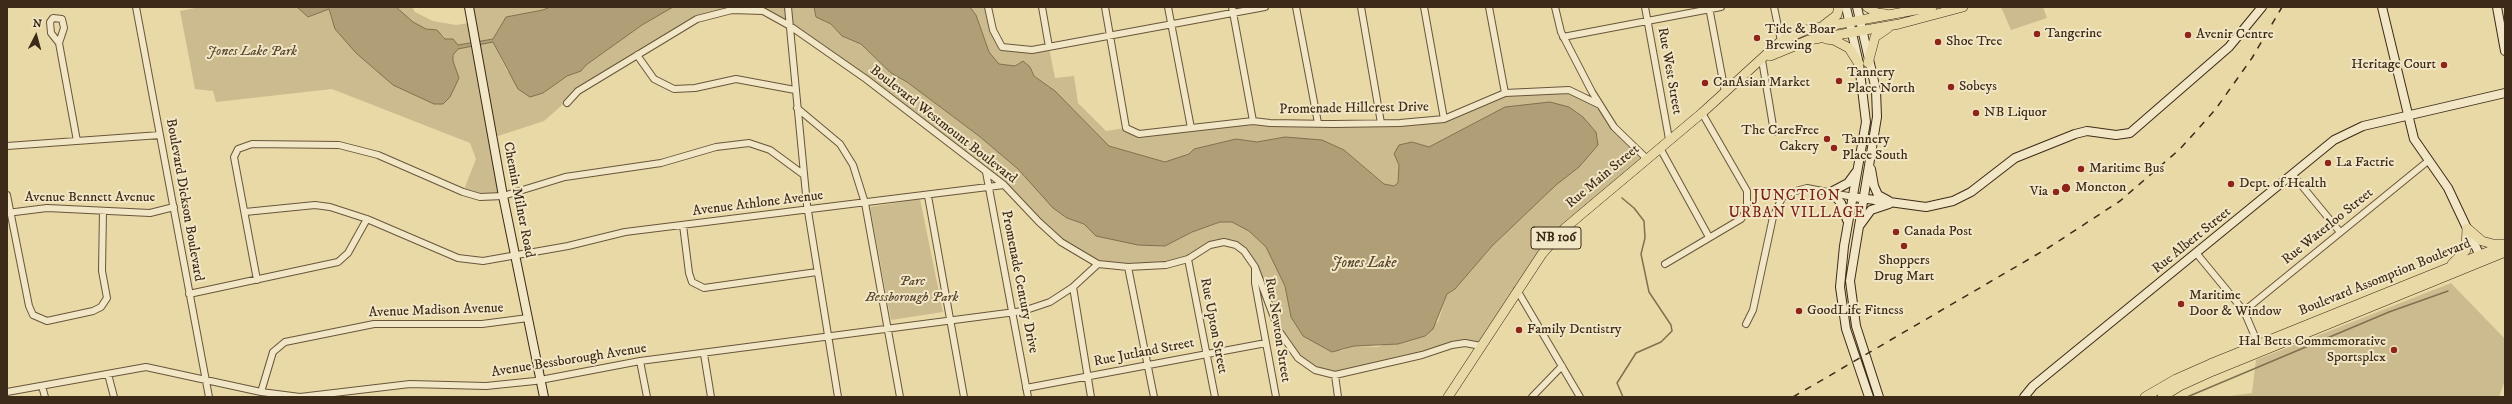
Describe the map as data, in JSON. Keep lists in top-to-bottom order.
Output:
{
  "streets": {
    "main road": ["Rue Main Street", "NB 106", "Boulevard Assomption Boulevard"],
    "street": [
      "Rue West Street",
      "Promenade Hillcrest Drive",
      "Boulevard Westmount Boulevard",
      "Avenue Bennett Avenue",
      "Boulevard Dickson Boulevard",
      "Chemin Milner Road",
      "Avenue Athlone Avenue",
      "Rue Waterloo Street",
      "Rue Albert Street",
      "Promenade Century Drive",
      "Avenue Madison Avenue",
      "Rue Upton Street",
      "Rue Newton Street",
      "Rue Jutland Street",
      "Avenue Bessborough Avenue"
    ]
  },
  "crossings": [
    ["Rue West Street", "Rue Main Street"],
    ["Boulevard Westmount Boulevard", "Rue Main Street"],
    ["Boulevard Westmount Boulevard", "Avenue Athlone Avenue"],
    ["Boulevard Westmount Boulevard", "Promenade Century Drive"],
    ["Boulevard Westmount Boulevard", "Rue Upton Street"],
    ["Boulevard Westmount Boulevard", "Rue Newton Street"],
    ["Boulevard Westmount Boulevard", "Avenue Bessborough Avenue"],
    ["Avenue Bennett Avenue", "Boulevard Dickson Boulevard"],
    ["Boulevard Dickson Boulevard", "Avenue Bessborough Avenue"],
    ["Chemin Milner Road", "Avenue Athlone Avenue"],
    ["Chemin Milner Road", "Avenue Madison Avenue"],
    ["Chemin Milner Road", "Avenue Bessborough Avenue"],
    ["Avenue Athlone Avenue", "Promenade Century Drive"],
    ["Promenade Century Drive", "Rue Jutland Street"],
    ["Promenade Century Drive", "Avenue Bessborough Avenue"],
    ["Avenue Madison Avenue", "Avenue Bessborough Avenue"],
    ["Rue Upton Street", "Rue Jutland Street"],
    ["Rue Newton Street", "Rue Jutland Street"]
  ],
  "districts": ["JUNCTION URBAN VILLAGE"],
  "water": ["Jones Lake"],
  "parks": ["Jones Lake Park", "Parc Bessborough Park"],
  "places": [
    "Tangerine",
    "Avenir Centre",
    "Tide & Boar Brewing",
    "Shoe Tree",
    "Heritage Court",
    "Tannery Place North",
    "CanAsian Market",
    "Sobeys",
    "NB Liquor",
    "The CareFree Cakery",
    "Tannery Place South",
    "La Factrie",
    "Maritime Bus",
    "Dept. of Health",
    "Moncton",
    "Via",
    "Canada Post",
    "Shoppers Drug Mart",
    "Maritime Door & Window",
    "GoodLife Fitness",
    "Family Dentistry",
    "Hal Betts Commemorative Sportsplex"
  ],
  "north": "top"
}
